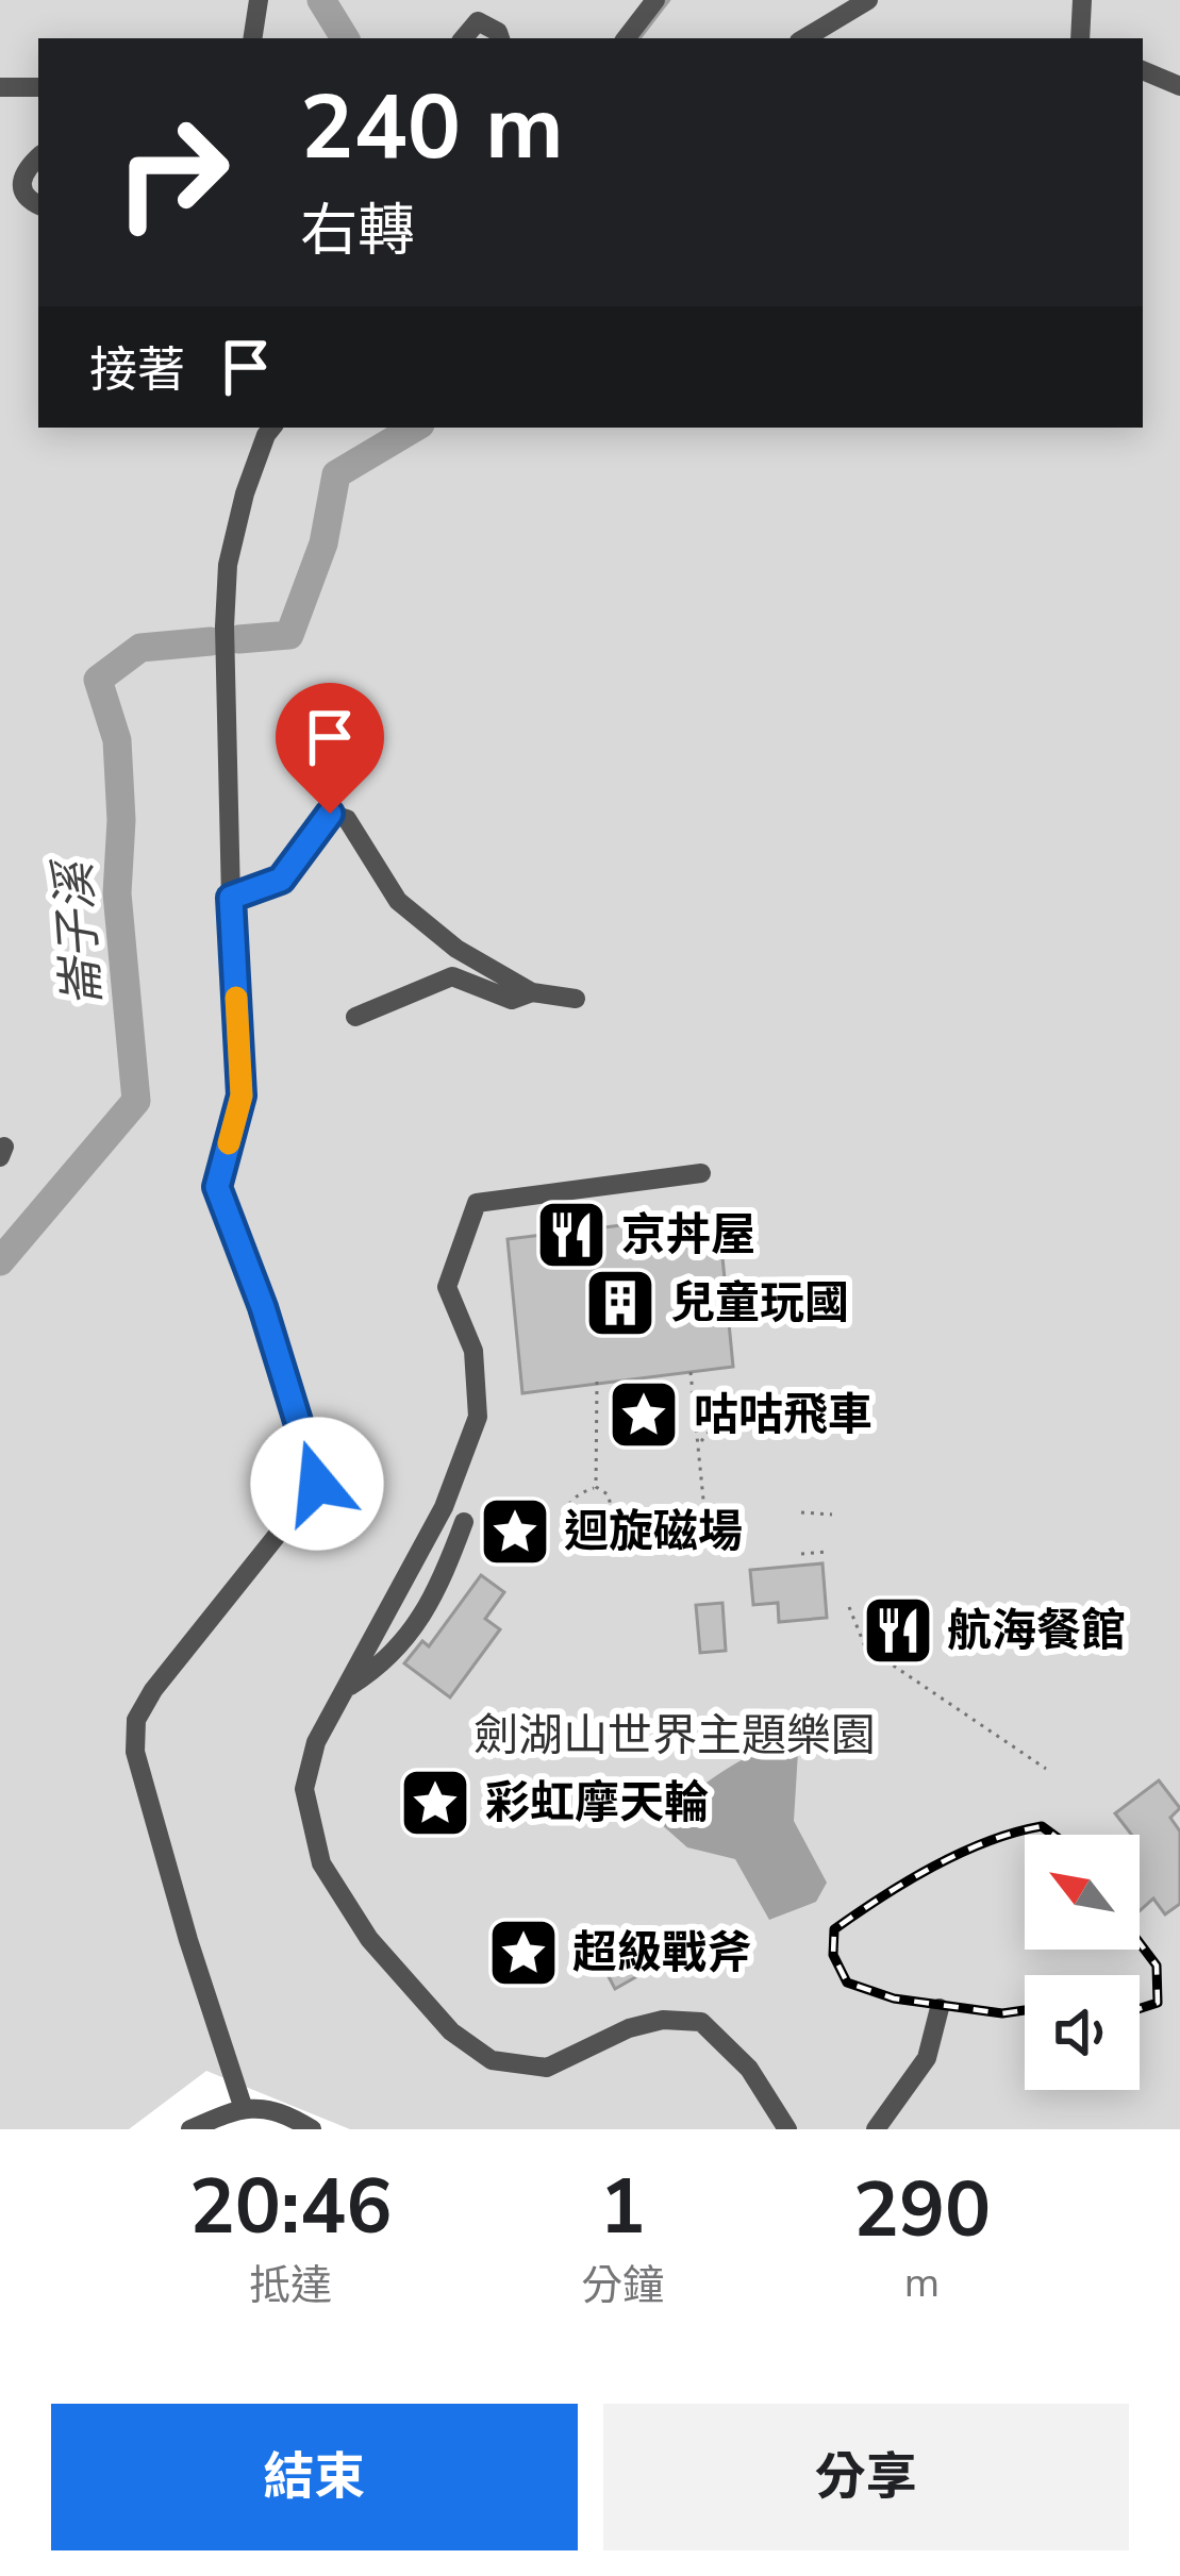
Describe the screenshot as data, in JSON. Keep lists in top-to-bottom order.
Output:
{
  "water": ["崙子溪"],
  "parks": ["劍湖山世界主題樂園"],
  "places": {
    "restaurant": ["京丼屋", "航海餐館"],
    "building": ["兒童玩國"],
    "place": [
      "咕咕飛車",
      "迴旋磁場",
      "彩虹摩天輪",
      "超級戰斧"
    ]
  },
  "north": "top left",
  "page": {
    "turn": ["240 m", "右轉"],
    "then": "接著",
    "eta": [
      "20:46",
      "抵達",
      "1",
      "分鐘",
      "290",
      "m"
    ],
    "buttons": ["結束", "分享"]
  }
}
